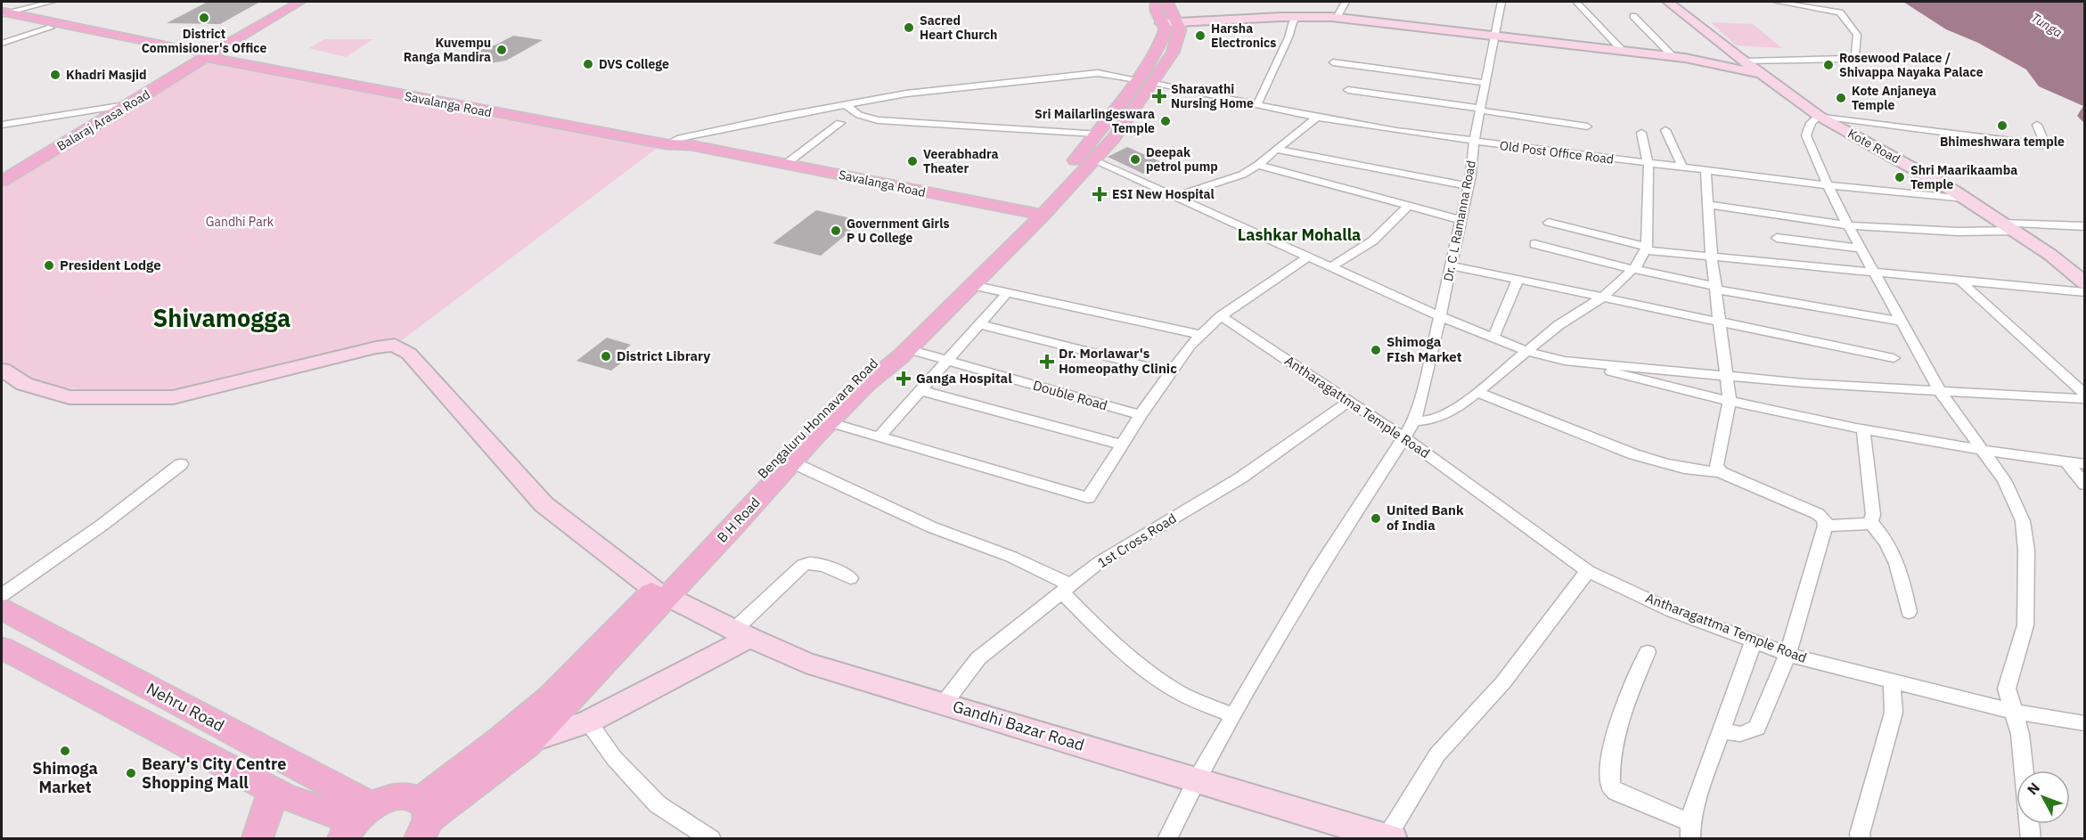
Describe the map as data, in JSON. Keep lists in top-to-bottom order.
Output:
{
  "streets": {
    "main road": [
      "Savalanga Road",
      "Balaraj Arasa Road",
      "Bengaluru Honnavara Road",
      "B H Road",
      "Nehru Road"
    ],
    "street": [
      "Kote Road",
      "Old Post Office Road",
      "Dr. C L Ramanna Road",
      "Double Road",
      "Antharagattma Temple Road",
      "1st Cross Road",
      "Gandhi Bazar Road"
    ]
  },
  "crossings": [
    ["Savalanga Road", "Balaraj Arasa Road"],
    ["Savalanga Road", "Bengaluru Honnavara Road"],
    ["Savalanga Road", "B H Road"],
    ["Kote Road", "Old Post Office Road"],
    ["Old Post Office Road", "Dr. C L Ramanna Road"],
    ["Dr. C L Ramanna Road", "Antharagattma Temple Road"],
    ["Dr. C L Ramanna Road", "Gandhi Bazar Road"],
    ["Double Road", "B H Road"],
    ["Antharagattma Temple Road", "1st Cross Road"],
    ["Bengaluru Honnavara Road", "B H Road"],
    ["Bengaluru Honnavara Road", "Gandhi Bazar Road"],
    ["B H Road", "Gandhi Bazar Road"],
    ["1st Cross Road", "Gandhi Bazar Road"]
  ],
  "districts": ["Lashkar Mohalla", "Shivamogga"],
  "water": ["Tunga"],
  "parks": ["Gandhi Park"],
  "places": {
    "other": [
      "District Commisioner's Office",
      "Sacred Heart Church",
      "Harsha Electronics",
      "Kuvempu Ranga Mandira",
      "DVS College",
      "Rosewood Palace / Shivappa Nayaka Palace",
      "Khadri Masjid",
      "Kote Anjaneya Temple",
      "Sri Mailarlingeswara Temple",
      "Bhimeshwara temple",
      "Deepak petrol pump",
      "Veerabhadra Theater",
      "Shri Maarikaamba Temple",
      "Government Girls P U College",
      "President Lodge",
      "Shimoga FIsh Market",
      "District Library",
      "United Bank of India",
      "Shimoga Market",
      "Beary's City Centre Shopping Mall"
    ],
    "health": [
      "Sharavathi Nursing Home",
      "ESI New Hospital",
      "Dr. Morlawar's Homeopathy Clinic",
      "Ganga Hospital"
    ]
  },
  "north": "top left"
}
